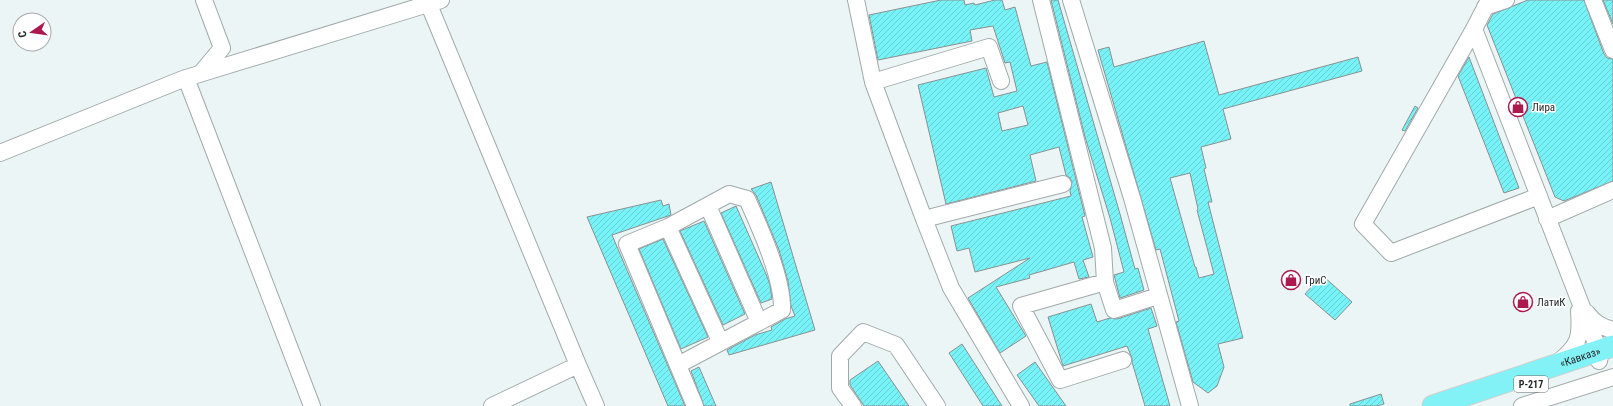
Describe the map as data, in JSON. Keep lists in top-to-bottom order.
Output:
{
  "streets": {
    "main road": ["«Кавказ»", "Р-217"]
  },
  "places": {
    "shop": ["Лира", "ГриС", "ЛатиК"]
  },
  "north": "left"
}
